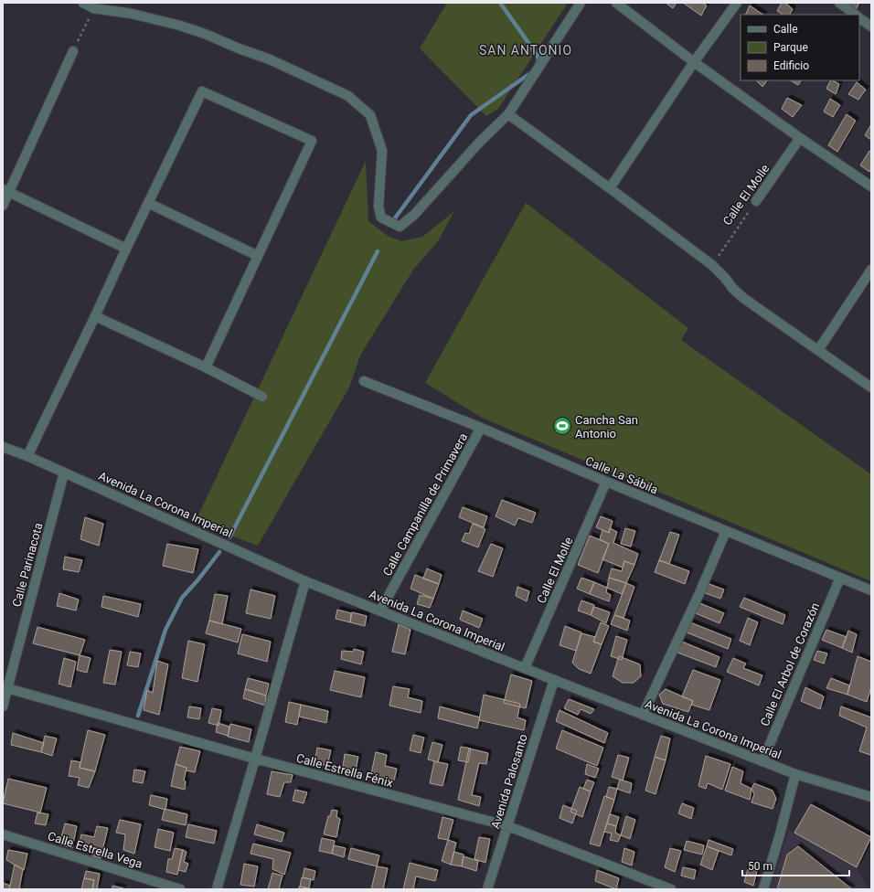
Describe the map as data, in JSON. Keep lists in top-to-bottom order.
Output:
{
  "streets": {
    "street": [
      "Calle El Molle",
      "Calle La Sábila",
      "Avenida La Corona Imperial",
      "Calle Campanilla de Primavera",
      "Calle Parinacota",
      "Calle El Arbol de Corazón",
      "Calle Estrella Fénix",
      "Avenida Palosanto",
      "Calle Estrella Vega"
    ]
  },
  "crossings": [
    ["Calle El Molle", "Calle La Sábila"],
    ["Calle El Molle", "Avenida La Corona Imperial"],
    ["Calle La Sábila", "Calle Campanilla de Primavera"],
    ["Calle La Sábila", "Calle El Arbol de Corazón"],
    ["Avenida La Corona Imperial", "Calle Campanilla de Primavera"],
    ["Avenida La Corona Imperial", "Calle Parinacota"],
    ["Avenida La Corona Imperial", "Calle El Arbol de Corazón"],
    ["Avenida La Corona Imperial", "Avenida Palosanto"],
    ["Calle Parinacota", "Calle Estrella Fénix"],
    ["Calle Estrella Fénix", "Avenida Palosanto"]
  ],
  "districts": ["SAN ANTONIO"],
  "places": {
    "sports": ["Cancha San Antonio"]
  },
  "legend": ["Calle", "Parque", "Edificio"],
  "scale_bar": "50 m"
}
